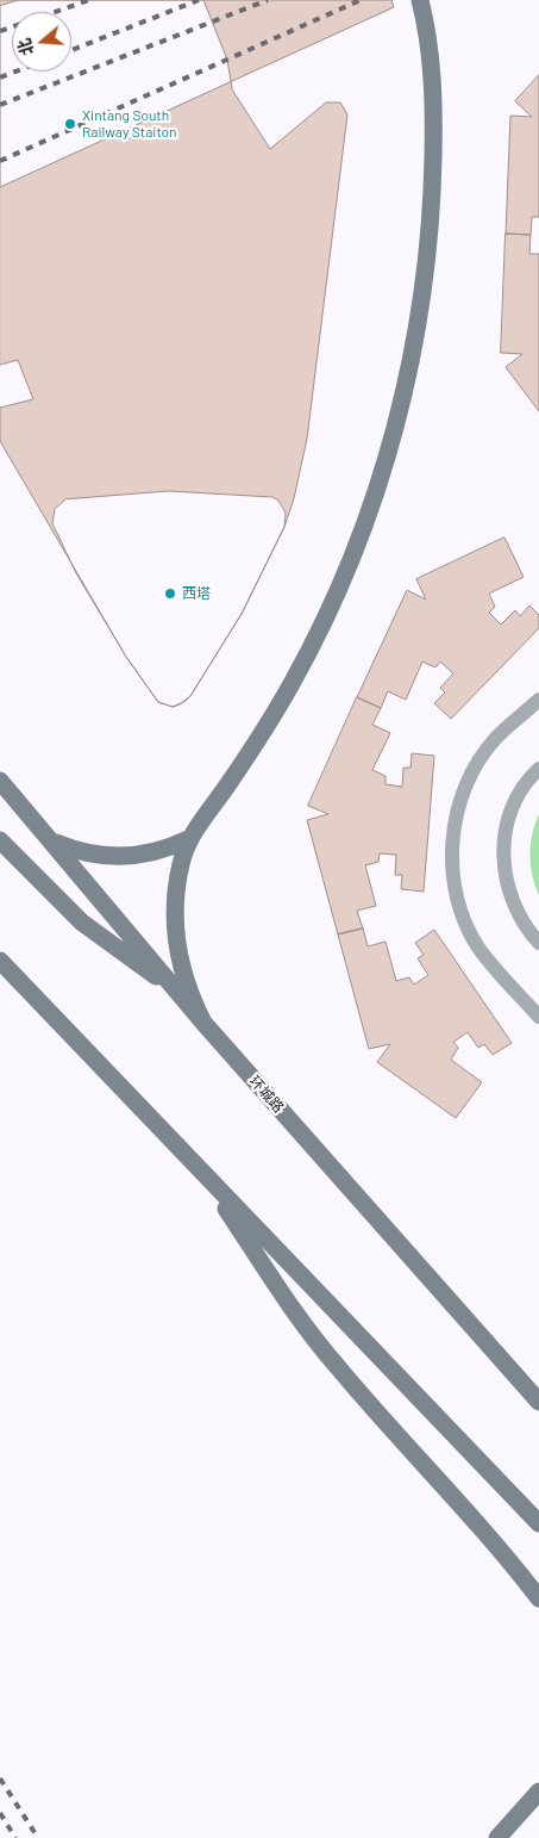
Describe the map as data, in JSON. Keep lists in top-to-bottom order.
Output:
{
  "streets": {
    "main road": ["环城路"]
  },
  "places": ["Xintang South Railway Staiton", "西塔"],
  "north": "left"
}
